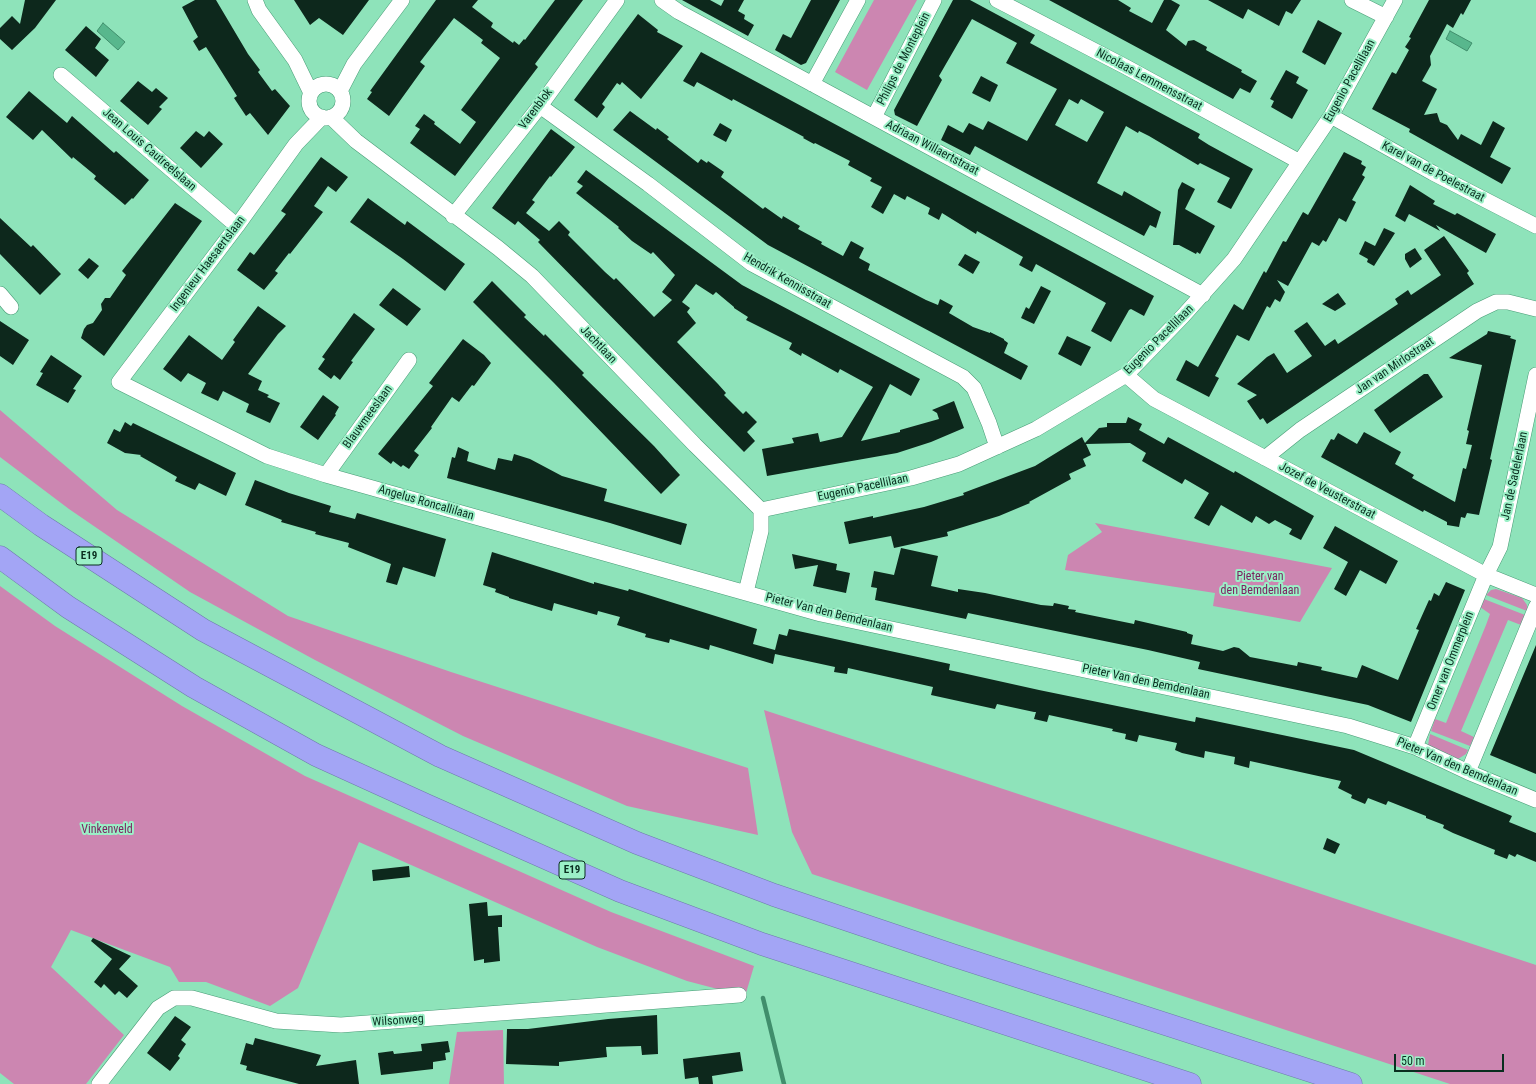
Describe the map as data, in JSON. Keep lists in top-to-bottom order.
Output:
{
  "streets": {
    "highway": ["E19"],
    "street": [
      "Philips de Monteplein",
      "Nicolaas Lemmensstraat",
      "Eugenio Pacellilaan",
      "Varenblok",
      "Adriaan Willaertstraat",
      "Jean Louis Cautreelslaan",
      "Karel van de Poelestraat",
      "Ingenieur Haesaertslaan",
      "Hendrik Kennisstraat",
      "Jachtlaan",
      "Jan van Mirlostraat",
      "Blauwmeeslaan",
      "Jan de Sadelerlaan",
      "Jozef de Veusterstraat",
      "Angelus Roncallilaan",
      "Pieter Van den Bemdenlaan",
      "Omer van Ommerplein",
      "Wilsonweg"
    ]
  },
  "crossings": [
    ["Philips de Monteplein", "Adriaan Willaertstraat"],
    ["Nicolaas Lemmensstraat", "Eugenio Pacellilaan"],
    ["Eugenio Pacellilaan", "Adriaan Willaertstraat"],
    ["Eugenio Pacellilaan", "Karel van de Poelestraat"],
    ["Eugenio Pacellilaan", "Hendrik Kennisstraat"],
    ["Eugenio Pacellilaan", "Jachtlaan"],
    ["Eugenio Pacellilaan", "Jozef de Veusterstraat"],
    ["Varenblok", "Hendrik Kennisstraat"],
    ["Varenblok", "Jachtlaan"],
    ["Jean Louis Cautreelslaan", "Ingenieur Haesaertslaan"],
    ["Ingenieur Haesaertslaan", "Jachtlaan"],
    ["Ingenieur Haesaertslaan", "Angelus Roncallilaan"],
    ["Jan van Mirlostraat", "Jozef de Veusterstraat"],
    ["Blauwmeeslaan", "Angelus Roncallilaan"],
    ["Jan de Sadelerlaan", "Jozef de Veusterstraat"],
    ["Jan de Sadelerlaan", "Omer van Ommerplein"],
    ["Jozef de Veusterstraat", "Omer van Ommerplein"],
    ["Angelus Roncallilaan", "Pieter Van den Bemdenlaan"],
    ["Pieter Van den Bemdenlaan", "Omer van Ommerplein"]
  ],
  "parks": ["Pieter van den Bemdenlaan", "Vinkenveld"],
  "scale_bar": "50 m"
}
